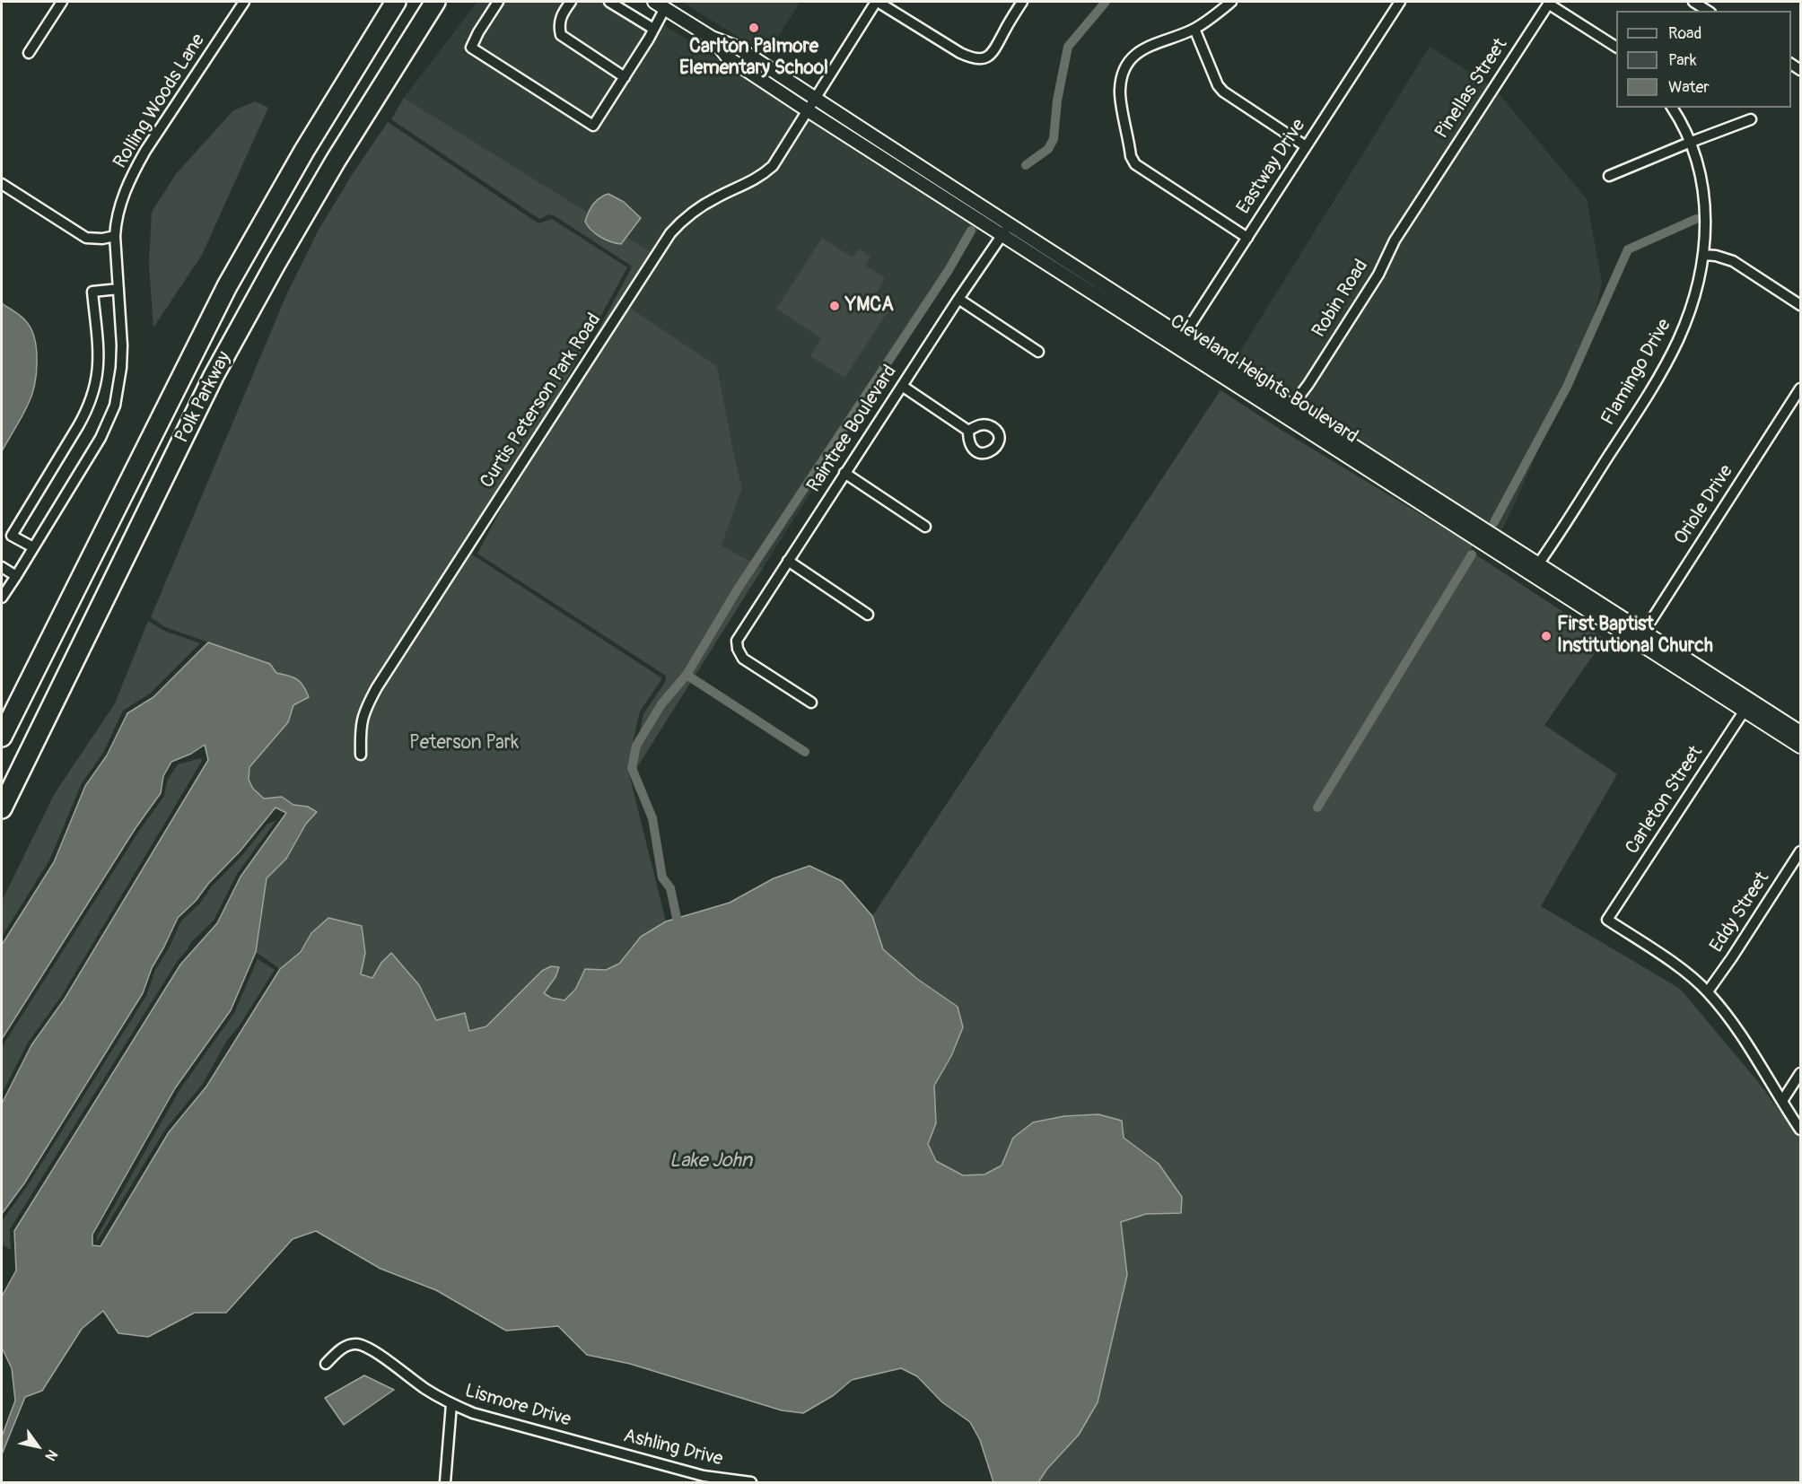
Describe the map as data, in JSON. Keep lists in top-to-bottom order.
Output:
{
  "streets": {
    "highway": ["Polk Parkway"],
    "street": [
      "Pinellas Street",
      "Rolling Woods Lane",
      "Eastway Drive",
      "Robin Road",
      "Flamingo Drive",
      "Cleveland Heights Boulevard",
      "Curtis Peterson Park Road",
      "Raintree Boulevard",
      "Oriole Drive",
      "Carleton Street",
      "Eddy Street",
      "Lismore Drive",
      "Ashling Drive"
    ]
  },
  "crossings": [
    ["Pinellas Street", "Robin Road"],
    ["Eastway Drive", "Cleveland Heights Boulevard"],
    ["Robin Road", "Cleveland Heights Boulevard"],
    ["Flamingo Drive", "Cleveland Heights Boulevard"],
    ["Cleveland Heights Boulevard", "Curtis Peterson Park Road"],
    ["Cleveland Heights Boulevard", "Raintree Boulevard"],
    ["Cleveland Heights Boulevard", "Oriole Drive"],
    ["Cleveland Heights Boulevard", "Carleton Street"],
    ["Carleton Street", "Eddy Street"],
    ["Lismore Drive", "Ashling Drive"]
  ],
  "water": ["Lake John"],
  "parks": ["Peterson Park"],
  "places": ["Carlton Palmore Elementary School", "YMCA", "First Baptist Institutional Church"],
  "legend": ["Road", "Park", "Water"],
  "north": "bottom right"
}
